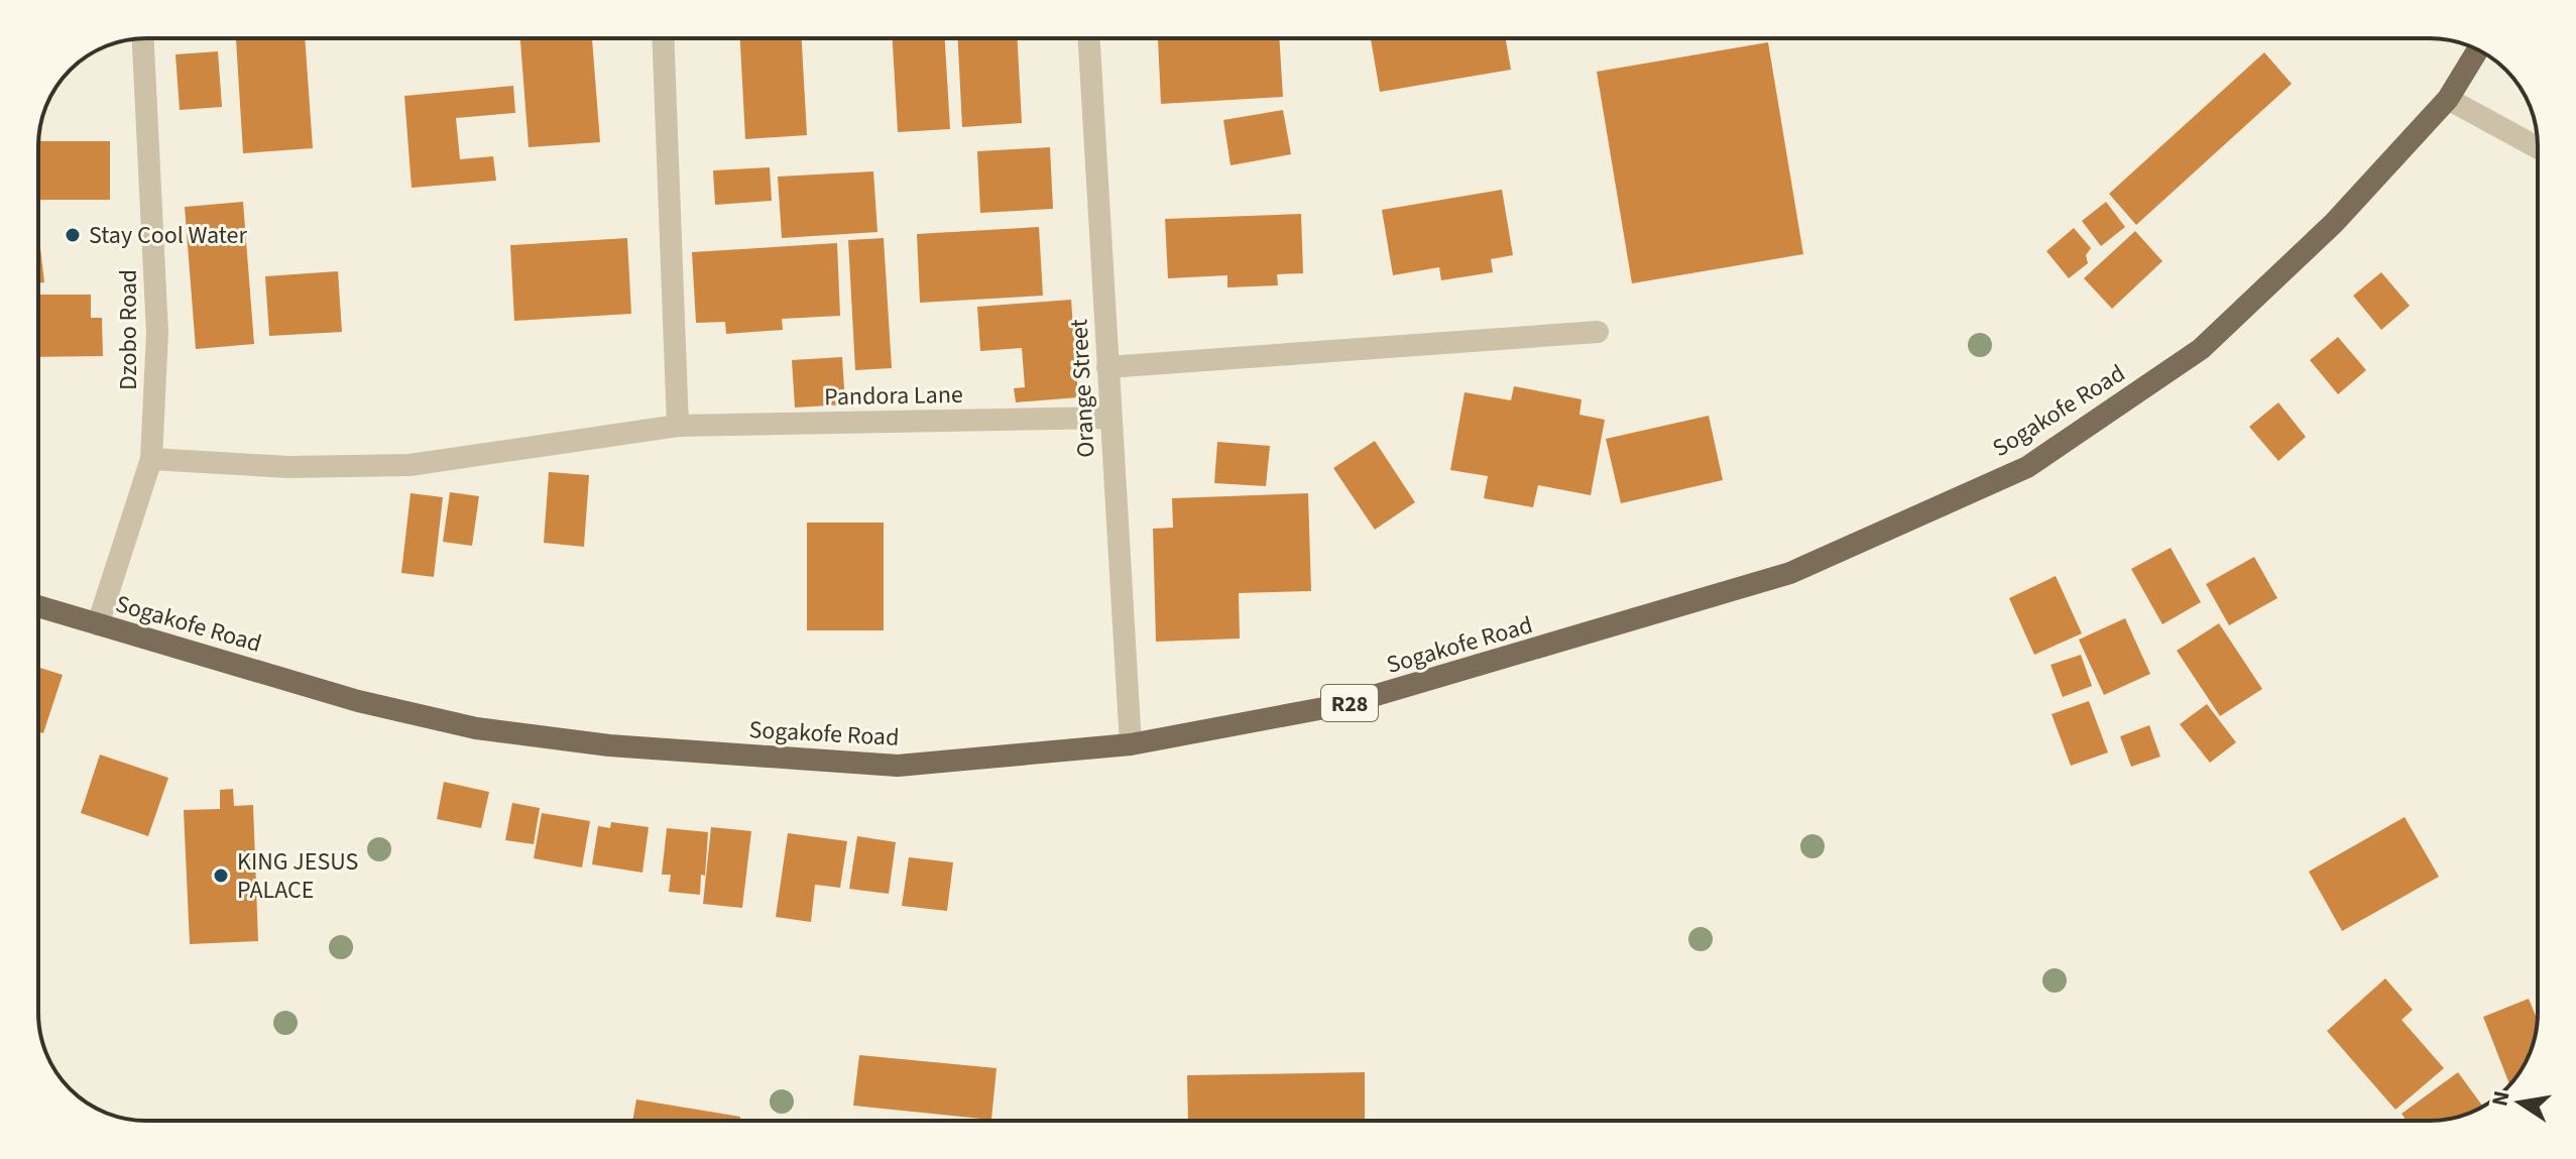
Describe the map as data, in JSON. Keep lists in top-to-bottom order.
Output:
{
  "streets": {
    "main road": ["Sogakofe Road", "R28"],
    "street": ["Dzobo Road", "Orange Street", "Pandora Lane"]
  },
  "crossings": [
    ["Dzobo Road", "Pandora Lane"],
    ["Dzobo Road", "Sogakofe Road"],
    ["Orange Street", "Pandora Lane"],
    ["Orange Street", "Sogakofe Road"]
  ],
  "places": ["Stay Cool Water", "KING JESUS PALACE"],
  "north": "left"
}
